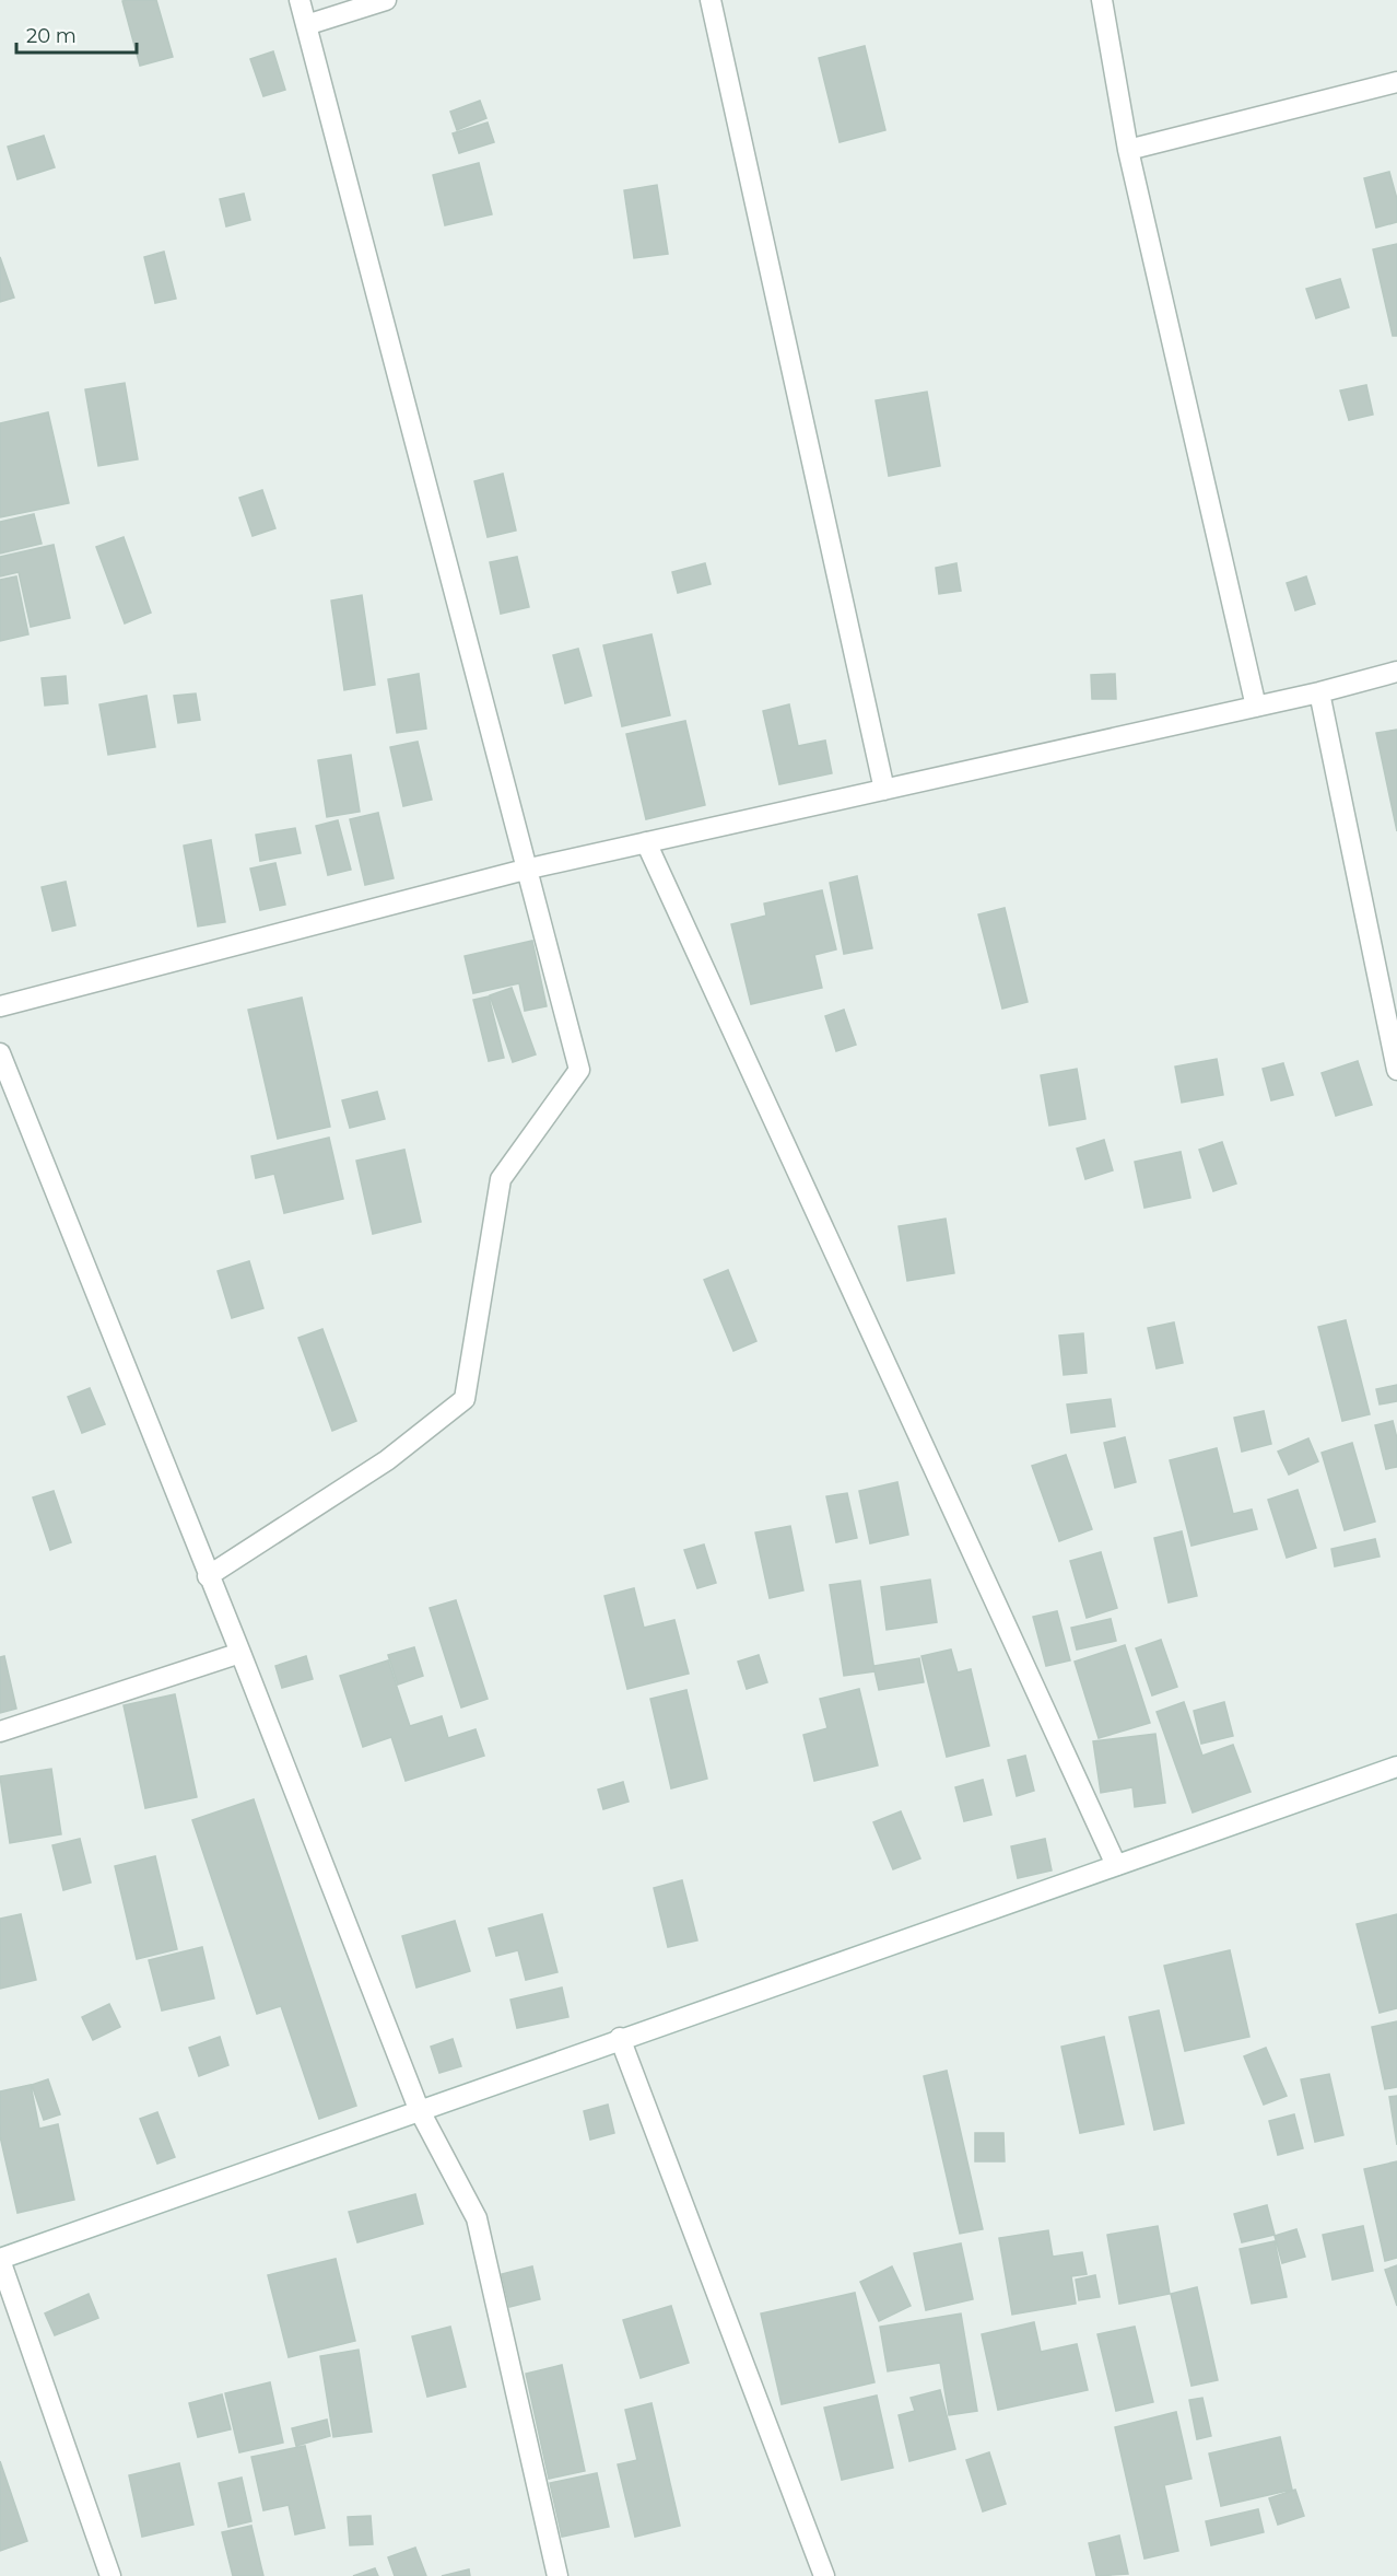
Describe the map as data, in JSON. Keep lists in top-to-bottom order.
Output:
{
  "scale_bar": "20 m"
}
